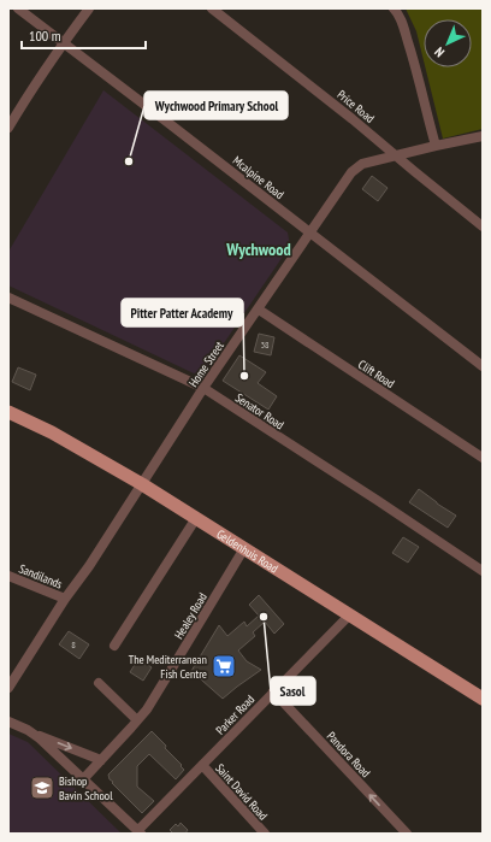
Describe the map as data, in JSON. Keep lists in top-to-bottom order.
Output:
{
  "streets": {
    "main road": ["Geldenhuis Road"],
    "street": [
      "Price Road",
      "Mcalpine Road",
      "Home Street",
      "Clift Road",
      "Senator Road",
      "Sandilands",
      "Healey Road",
      "Parker Road",
      "Pandora Road",
      "Saint David Road"
    ]
  },
  "crossings": [
    ["Price Road", "Home Street"],
    ["Mcalpine Road", "Home Street"],
    ["Home Street", "Clift Road"],
    ["Home Street", "Senator Road"],
    ["Home Street", "Geldenhuis Road"],
    ["Home Street", "Sandilands"],
    ["Geldenhuis Road", "Healey Road"],
    ["Geldenhuis Road", "Parker Road"],
    ["Parker Road", "Pandora Road"],
    ["Parker Road", "Saint David Road"]
  ],
  "one_way": ["Pandora Road"],
  "districts": ["Wychwood"],
  "places": {
    "other": ["Wychwood Primary School", "Pitter Patter Academy", "Sasol"],
    "supermarket": ["The Mediterranean Fish Centre"],
    "school or university": ["Bishop Bavin School"]
  },
  "house_numbers": ["38", "8"],
  "scale_bar": "100 m",
  "north": "bottom left"
}
